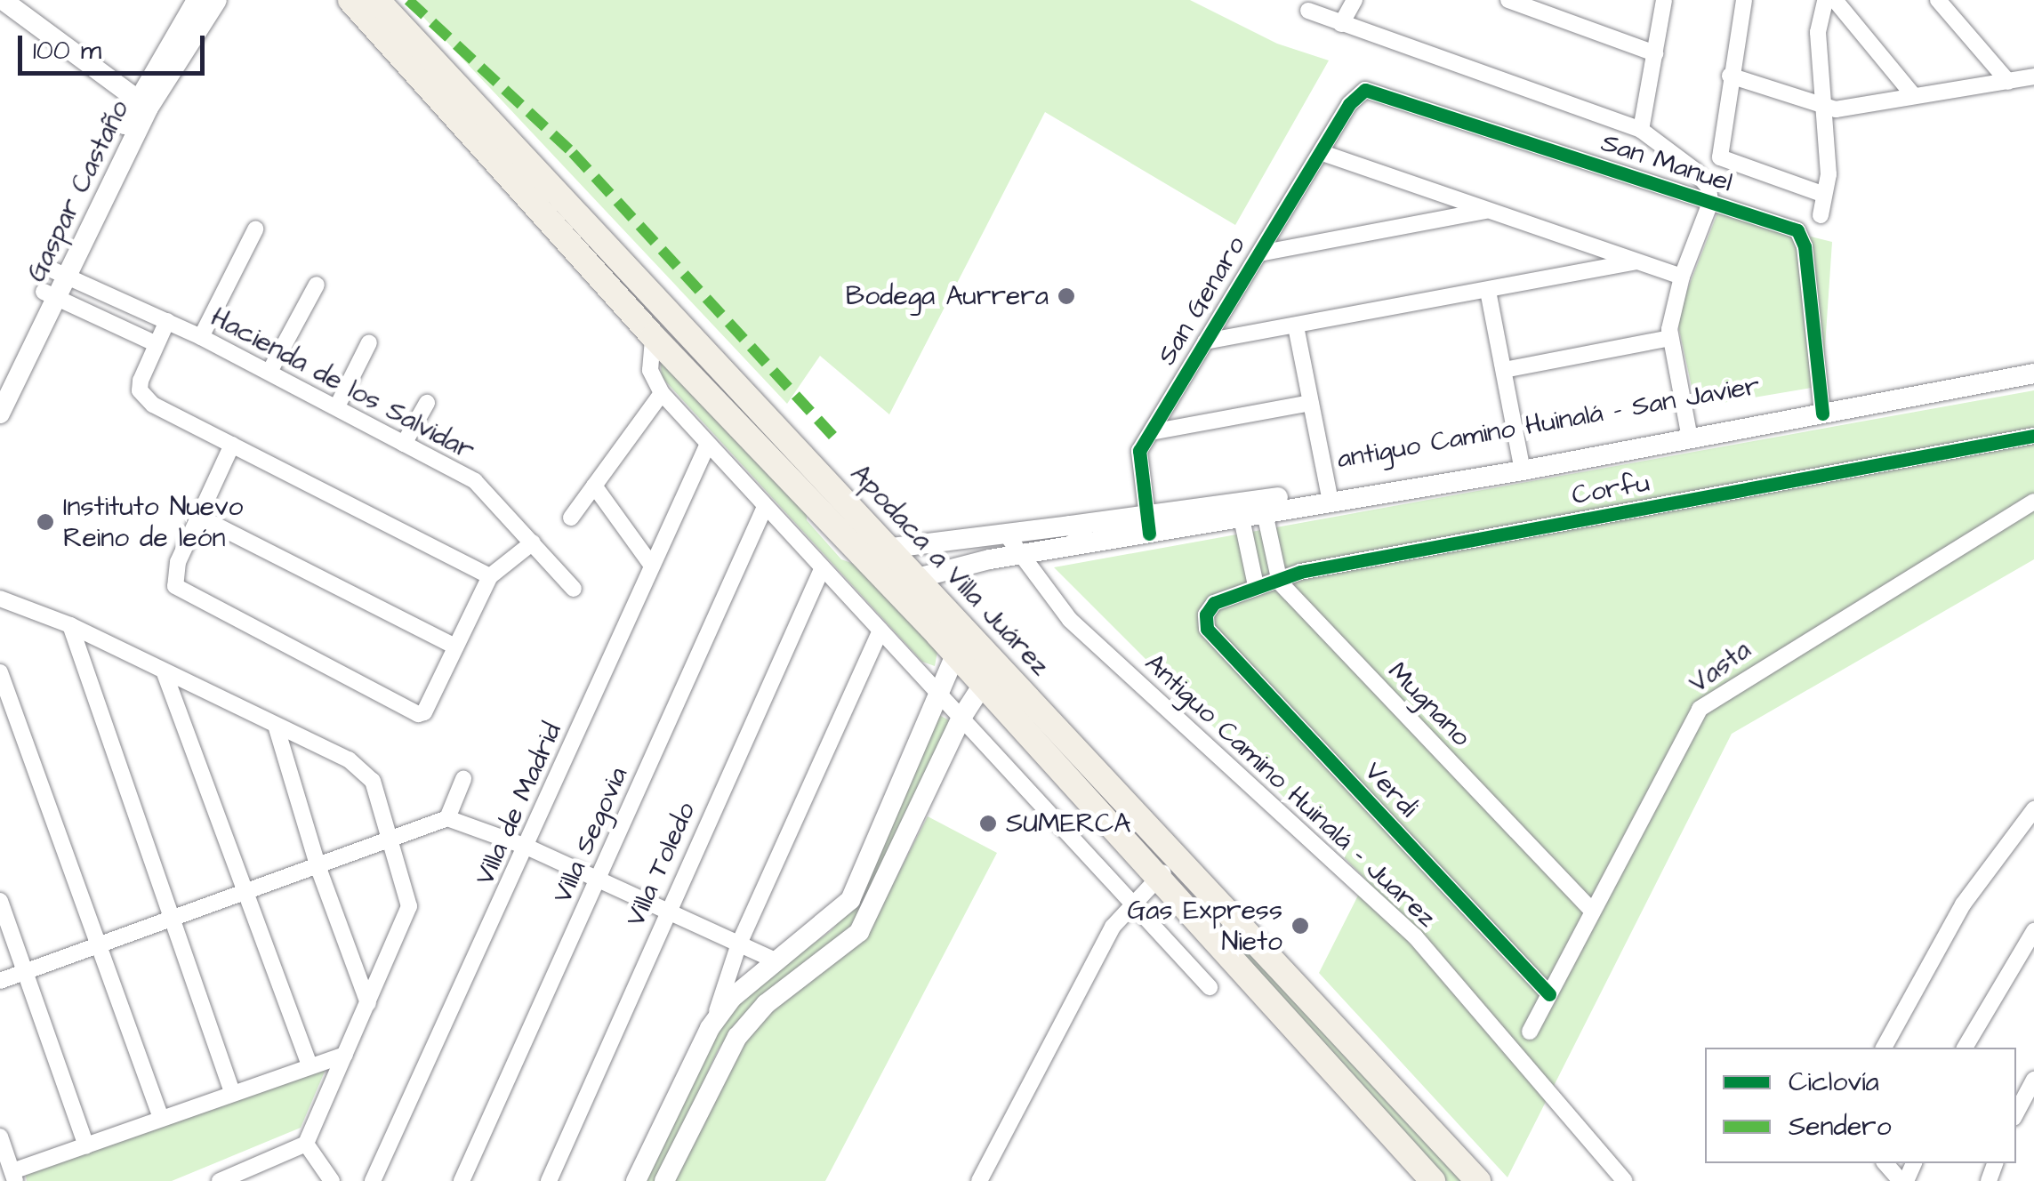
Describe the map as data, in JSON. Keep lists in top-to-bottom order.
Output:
{
  "streets": {
    "main road": ["Gaspar Castaño", "antiguo Camino Huinalá - San Javier", "Apodaca a Villa Juárez"],
    "street": [
      "San Manuel",
      "San Genaro",
      "Hacienda de los Salvidar",
      "Corfu",
      "Vasta",
      "Mugnano",
      "Verdi",
      "Antiguo Camino Huinalá - Juarez",
      "Villa de Madrid",
      "Villa Segovia",
      "Villa Toledo"
    ]
  },
  "crossings": [
    ["San Manuel", "San Genaro"],
    ["Gaspar Castaño", "Hacienda de los Salvidar"],
    ["San Genaro", "antiguo Camino Huinalá - San Javier"],
    ["antiguo Camino Huinalá - San Javier", "Apodaca a Villa Juárez"],
    ["antiguo Camino Huinalá - San Javier", "Antiguo Camino Huinalá - Juarez"],
    ["Corfu", "Mugnano"],
    ["Corfu", "Verdi"],
    ["Vasta", "Mugnano"],
    ["Vasta", "Verdi"]
  ],
  "places": [
    "Bodega Aurrera",
    "Instituto Nuevo Reino de león",
    "SUMERCA",
    "Gas Express Nieto"
  ],
  "legend": ["Ciclovía", "Sendero"],
  "scale_bar": "100 m"
}
